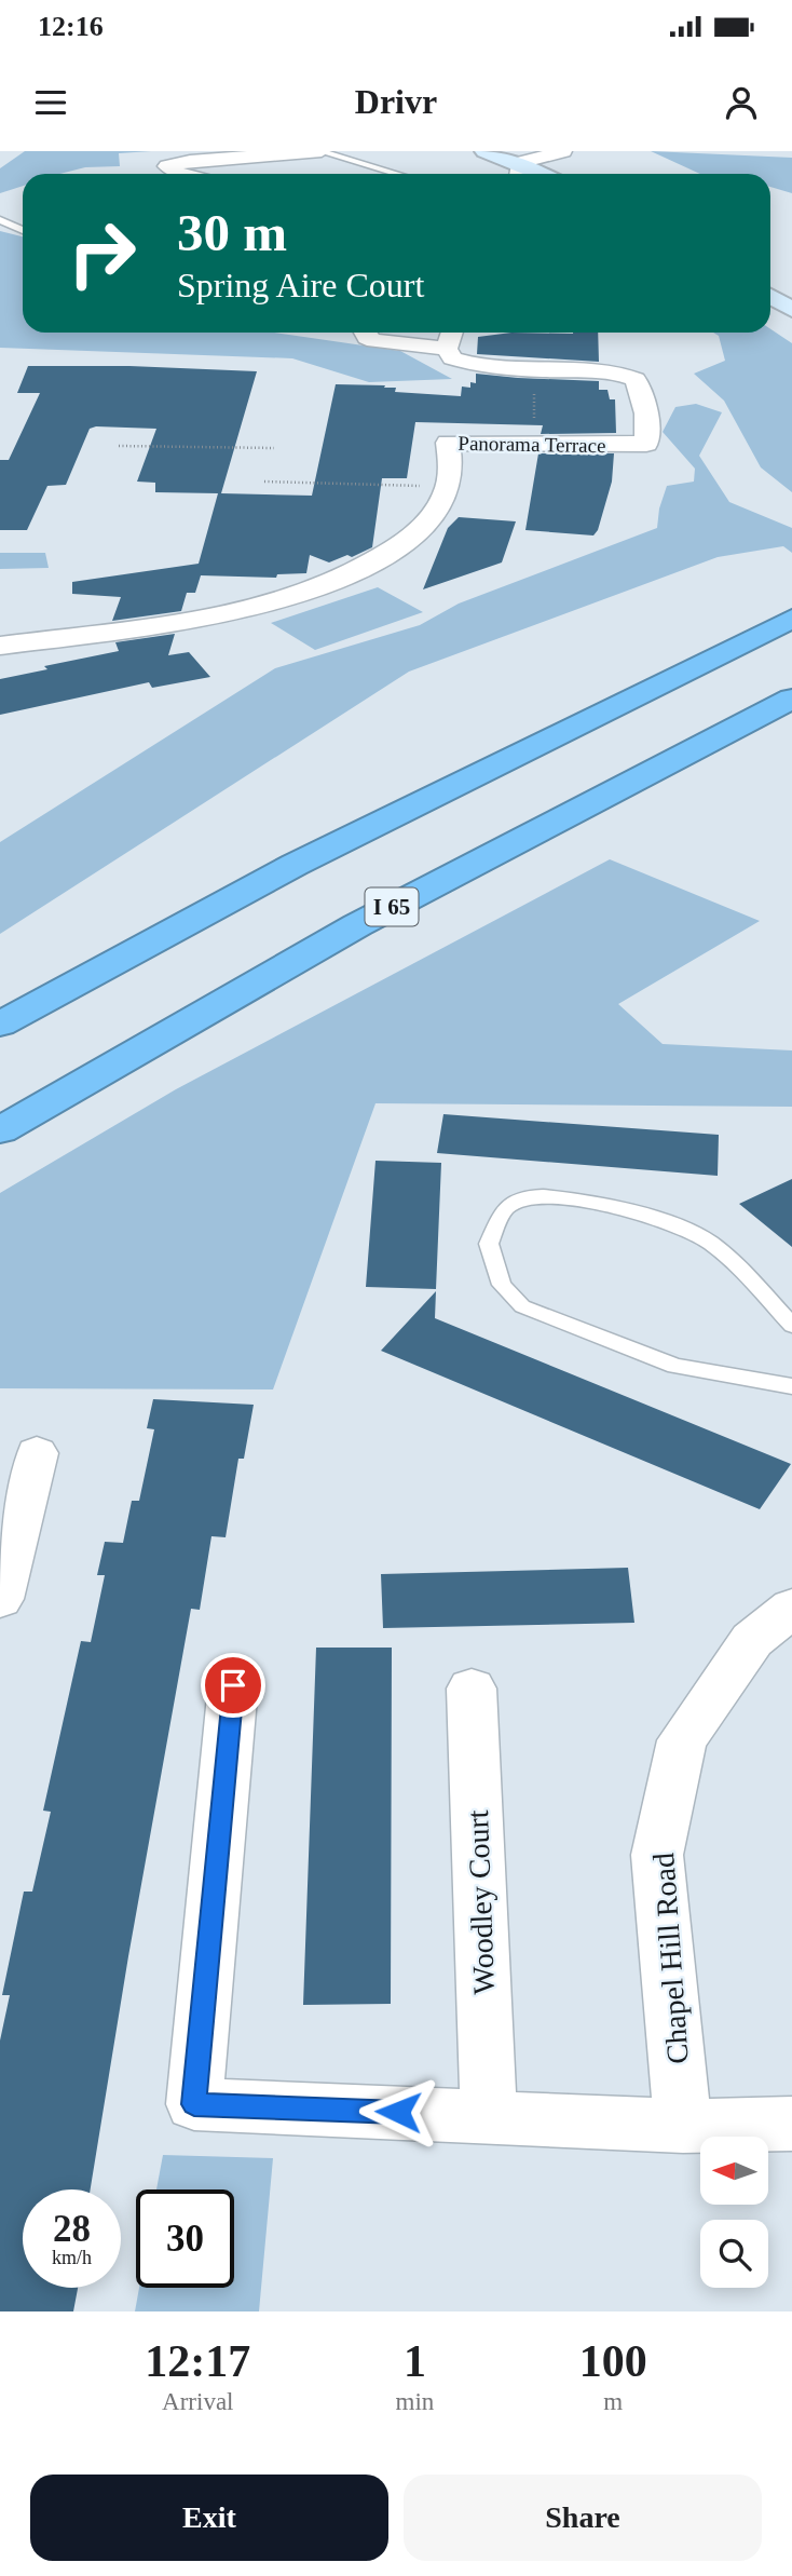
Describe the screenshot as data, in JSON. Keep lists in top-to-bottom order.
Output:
{
  "streets": {
    "highway": ["I 65"],
    "street": ["Panorama Terrace", "Woodley Court", "Chapel Hill Road"]
  },
  "north": "left",
  "page": {
    "status": "12:16",
    "header": "Drivr",
    "turn": ["30 m", "Spring Aire Court"],
    "speed": "28 km/h",
    "limit": "30",
    "eta": [
      "12:17",
      "Arrival",
      "1",
      "min",
      "100",
      "m"
    ],
    "buttons": ["Exit", "Share"]
  }
}
